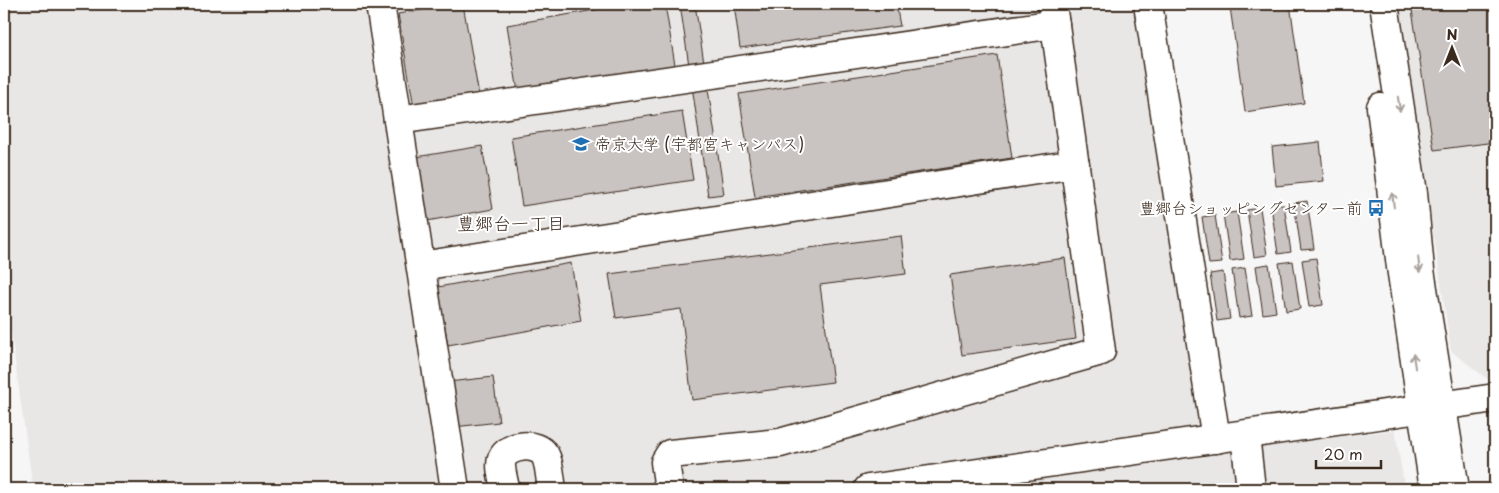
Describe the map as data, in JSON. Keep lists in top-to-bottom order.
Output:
{
  "districts": ["豊郷台一丁目"],
  "places": {
    "school or university": ["帝京大学 (宇都宮キャンパス)"],
    "bus stop": ["豊郷台ショッピングセンター前"]
  },
  "scale_bar": "20 m",
  "north": "top"
}
